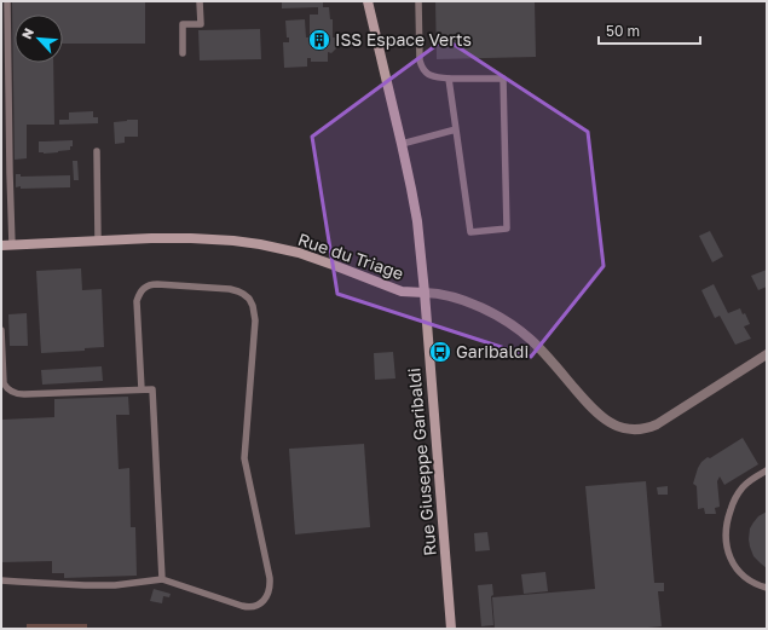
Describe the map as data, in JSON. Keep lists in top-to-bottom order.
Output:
{
  "streets": {
    "street": ["Rue du Triage", "Rue Giuseppe Garibaldi"]
  },
  "crossings": [
    ["Rue du Triage", "Rue Giuseppe Garibaldi"]
  ],
  "places": {
    "building": ["ISS Espace Verts"],
    "bus stop": ["Garibaldi"]
  },
  "scale_bar": "50 m",
  "north": "top left"
}
